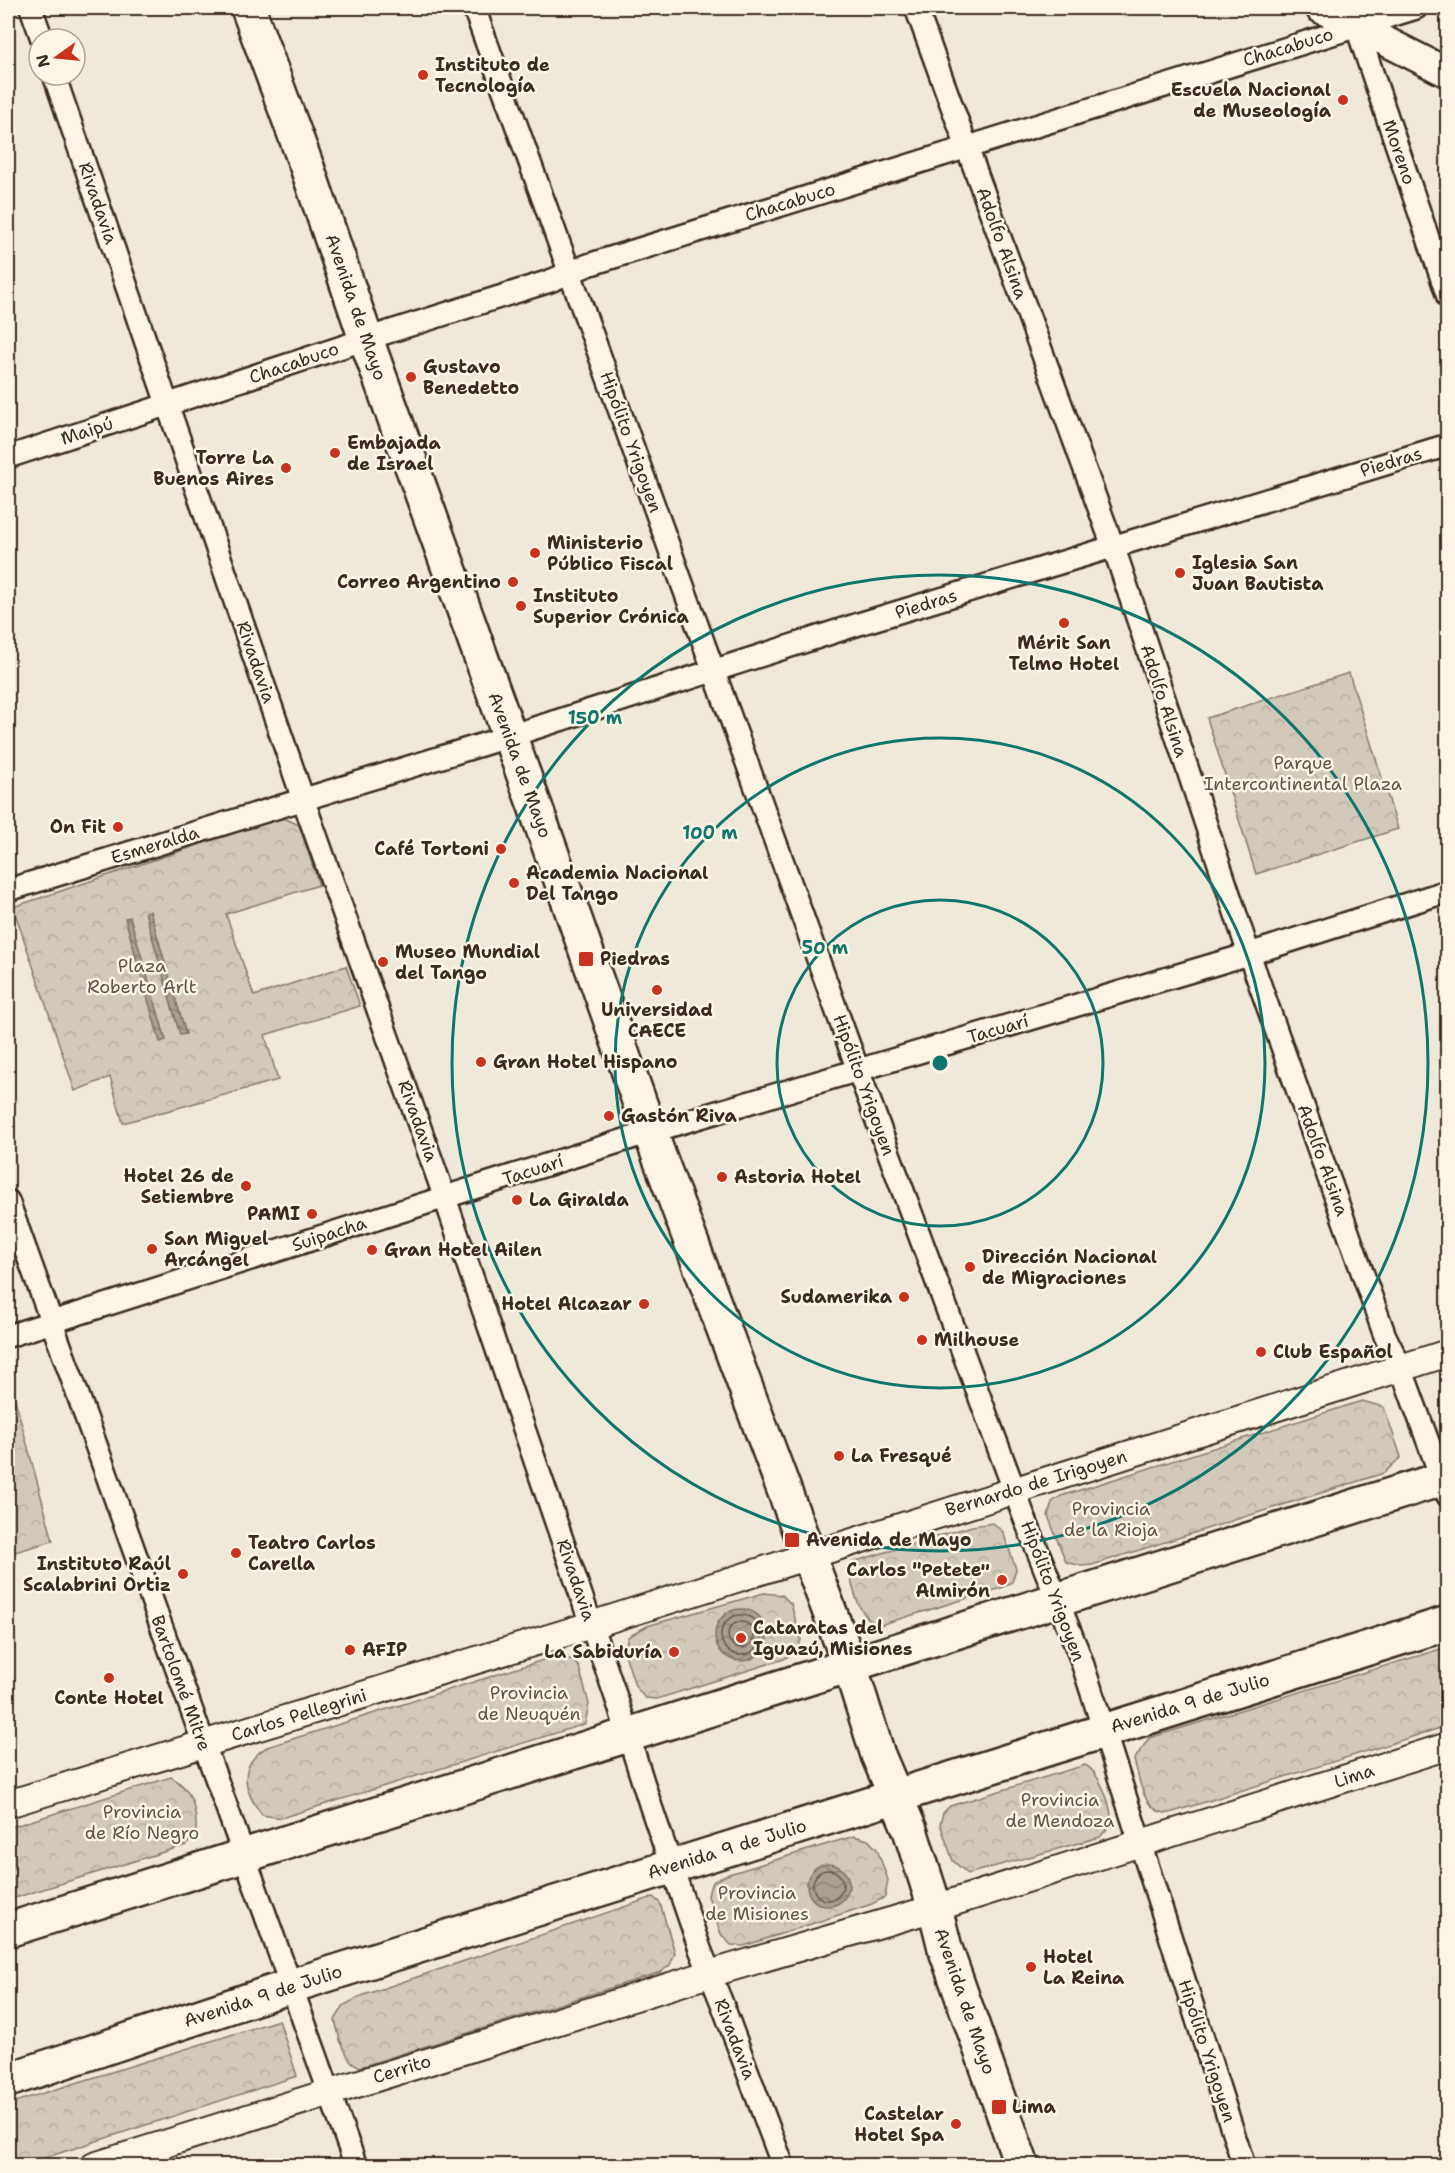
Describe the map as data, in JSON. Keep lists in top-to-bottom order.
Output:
{
  "streets": {
    "main road": ["Avenida de Mayo", "Avenida 9 de Julio"],
    "street": [
      "Chacabuco",
      "Moreno",
      "Rivadavia",
      "Adolfo Alsina",
      "Maipú",
      "Hipólito Yrigoyen",
      "Piedras",
      "Esmeralda",
      "Tacuarí",
      "Suipacha",
      "Bernardo de Irigoyen",
      "Bartolomé Mitre",
      "Carlos Pellegrini",
      "Lima",
      "Cerrito"
    ]
  },
  "crossings": [
    ["Chacabuco", "Moreno"],
    ["Chacabuco", "Rivadavia"],
    ["Chacabuco", "Adolfo Alsina"],
    ["Chacabuco", "Avenida de Mayo"],
    ["Chacabuco", "Maipú"],
    ["Chacabuco", "Hipólito Yrigoyen"],
    ["Rivadavia", "Maipú"],
    ["Rivadavia", "Piedras"],
    ["Rivadavia", "Esmeralda"],
    ["Rivadavia", "Tacuarí"],
    ["Rivadavia", "Suipacha"],
    ["Rivadavia", "Bernardo de Irigoyen"],
    ["Rivadavia", "Avenida 9 de Julio"],
    ["Rivadavia", "Carlos Pellegrini"],
    ["Rivadavia", "Lima"],
    ["Rivadavia", "Cerrito"],
    ["Adolfo Alsina", "Piedras"],
    ["Adolfo Alsina", "Tacuarí"],
    ["Adolfo Alsina", "Bernardo de Irigoyen"],
    ["Avenida de Mayo", "Piedras"],
    ["Avenida de Mayo", "Tacuarí"],
    ["Avenida de Mayo", "Bernardo de Irigoyen"],
    ["Avenida de Mayo", "Avenida 9 de Julio"],
    ["Avenida de Mayo", "Lima"],
    ["Hipólito Yrigoyen", "Piedras"],
    ["Hipólito Yrigoyen", "Tacuarí"],
    ["Hipólito Yrigoyen", "Bernardo de Irigoyen"],
    ["Hipólito Yrigoyen", "Avenida 9 de Julio"],
    ["Hipólito Yrigoyen", "Lima"],
    ["Piedras", "Esmeralda"],
    ["Tacuarí", "Suipacha"],
    ["Suipacha", "Bartolomé Mitre"],
    ["Bernardo de Irigoyen", "Carlos Pellegrini"],
    ["Bartolomé Mitre", "Avenida 9 de Julio"],
    ["Bartolomé Mitre", "Carlos Pellegrini"],
    ["Bartolomé Mitre", "Cerrito"],
    ["Lima", "Cerrito"]
  ],
  "parks": [
    "Parque Intercontinental Plaza",
    "Plaza Roberto Arlt",
    "Provincia de la Rioja",
    "Provincia de Neuquén",
    "Provincia de Mendoza",
    "Provincia de Río Negro",
    "Provincia de Misiones"
  ],
  "places": {
    "other": [
      "Instituto de Tecnología",
      "Escuela Nacional de Museología",
      "Gustavo Benedetto",
      "Embajada de Israel",
      "Torre La Buenos Aires",
      "Ministerio Público Fiscal",
      "Iglesia San Juan Bautista",
      "Correo Argentino",
      "Instituto Superior Crónica",
      "Mérit San Telmo Hotel",
      "On Fit",
      "Café Tortoni",
      "Academia Nacional Del Tango",
      "Museo Mundial del Tango",
      "Universidad CAECE",
      "Gran Hotel Hispano",
      "Gastón Riva",
      "Astoria Hotel",
      "Hotel 26 de Setiembre",
      "La Giralda",
      "PAMI",
      "San Miguel Arcángel",
      "Gran Hotel Ailen",
      "Dirección Nacional de Migraciones",
      "Sudamerika",
      "Hotel Alcazar",
      "Milhouse",
      "Club Español",
      "La Fresqué",
      "Teatro Carlos Carella",
      "Instituto Raúl Scalabrini Ortiz",
      "Carlos \"Petete\" Almirón",
      "Cataratas del Iguazú, Misiones",
      "AFIP",
      "La Sabiduría",
      "Conte Hotel",
      "Hotel La Reina",
      "Castelar Hotel Spa"
    ],
    "transit": ["Piedras", "Avenida de Mayo", "Lima"]
  },
  "north": "left",
  "rings": ["150 m", "100 m", "50 m"]
}
